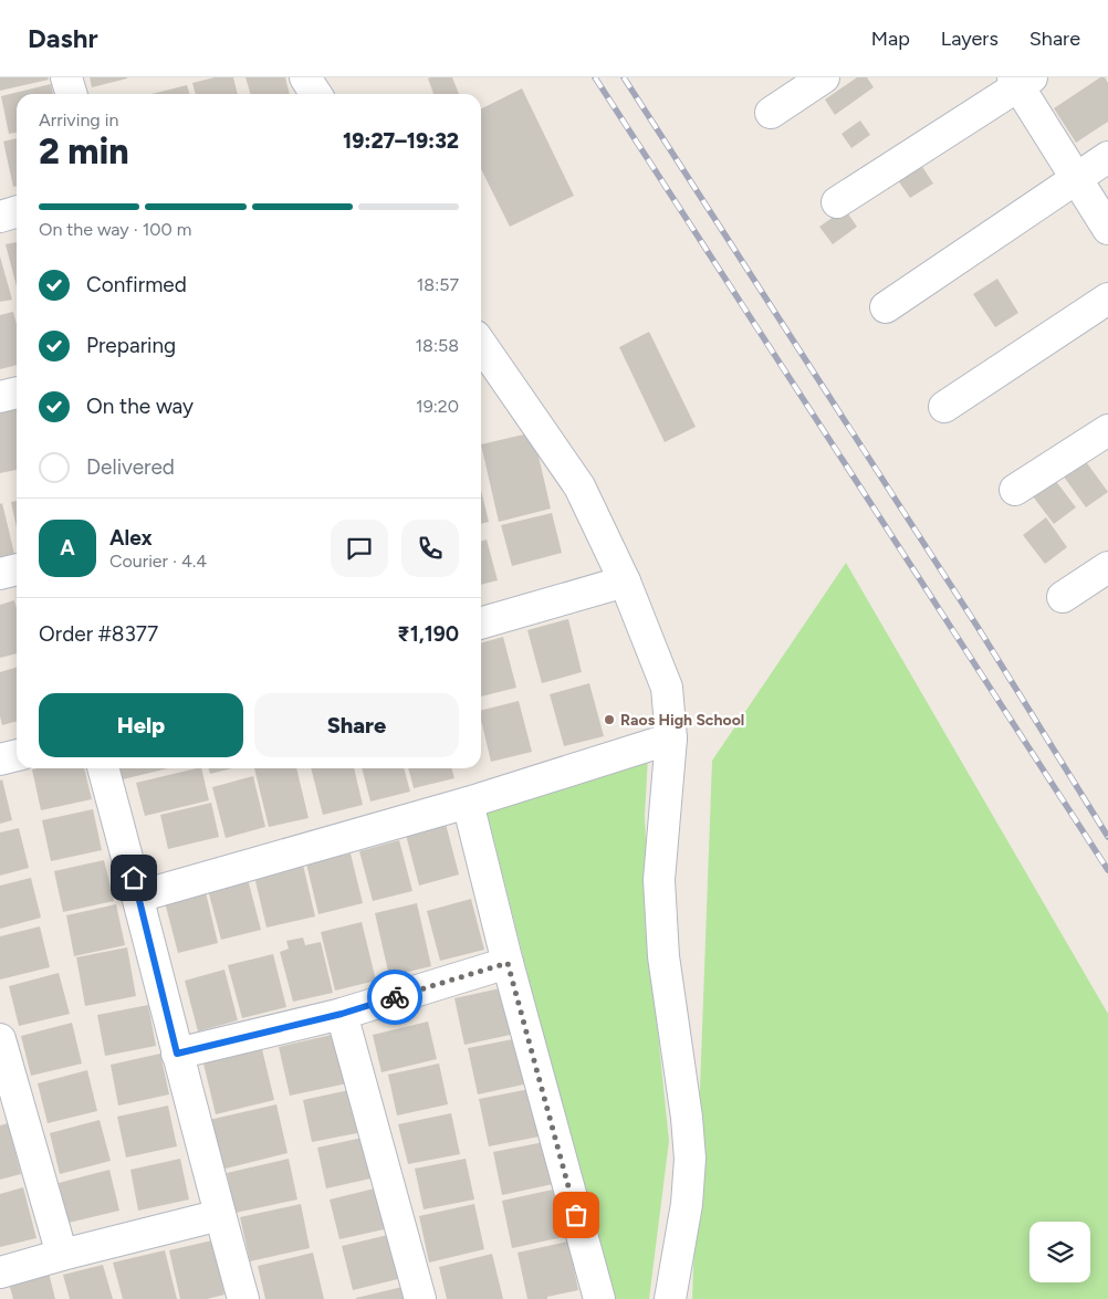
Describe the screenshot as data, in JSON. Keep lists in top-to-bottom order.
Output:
{
  "places": ["Raos High School"],
  "page": {
    "header": "Dashr",
    "nav": ["Map", "Layers", "Share"],
    "heading": ["2 min", "Arriving in", "19:27–19:32"],
    "panel": [
      "Alex",
      "Courier · 4.4",
      "Order #8377",
      "₹1,190"
    ],
    "bar": "On the way · 100 m",
    "list": [
      ["Confirmed", "18:57"],
      ["Preparing", "18:58"],
      ["On the way", "19:20"],
      "Delivered"
    ],
    "round": "A",
    "buttons": ["Help", "Share"]
  }
}
